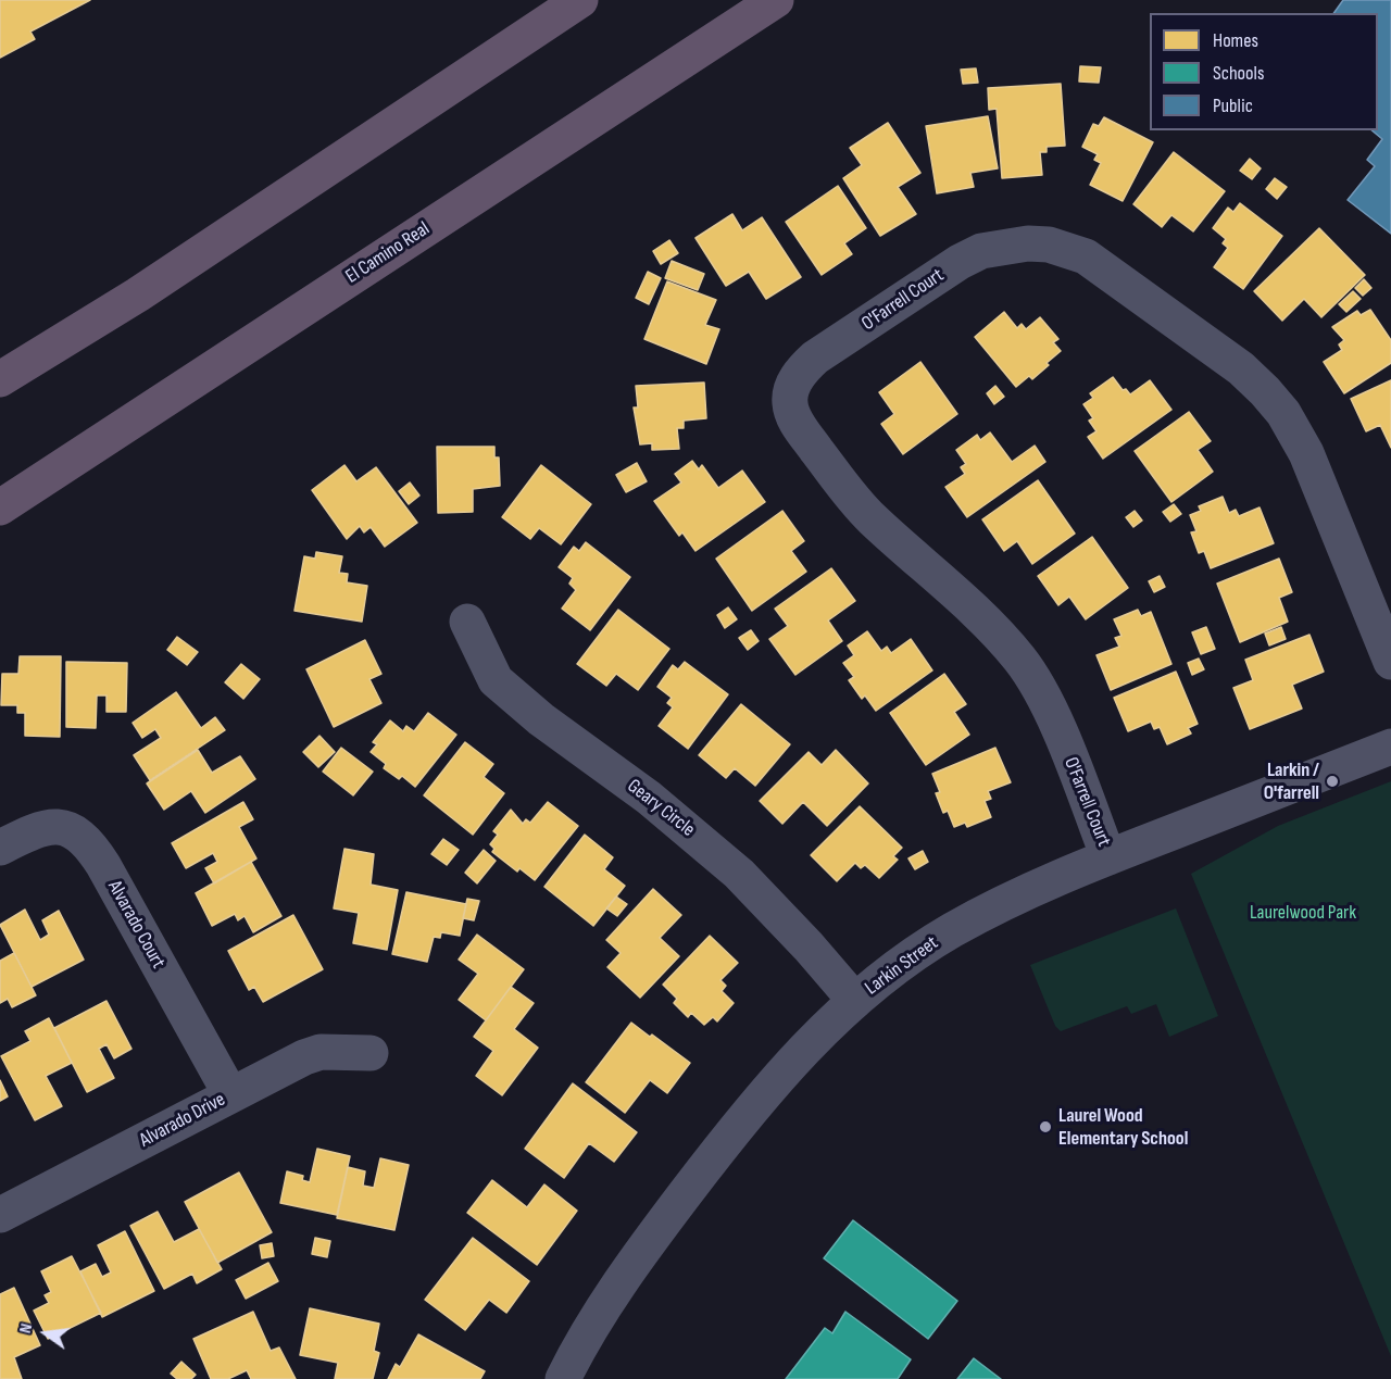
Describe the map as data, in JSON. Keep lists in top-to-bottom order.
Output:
{
  "streets": {
    "highway": ["El Camino Real"],
    "street": [
      "O'Farrell Court",
      "Geary Circle",
      "Alvarado Court",
      "Larkin Street",
      "Alvarado Drive"
    ]
  },
  "crossings": [
    ["O'Farrell Court", "Larkin Street"],
    ["Geary Circle", "Larkin Street"],
    ["Alvarado Court", "Alvarado Drive"]
  ],
  "parks": ["Laurelwood Park"],
  "places": ["Larkin / O'farrell", "Laurel Wood Elementary School"],
  "legend": ["Homes", "Schools", "Public"],
  "north": "left"
}
